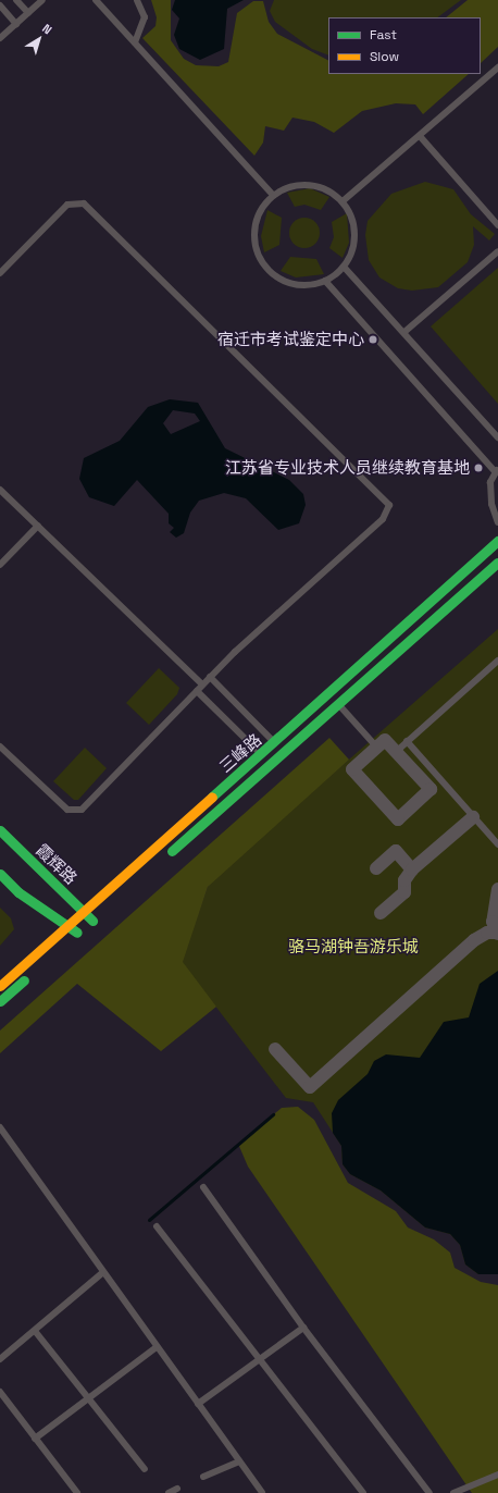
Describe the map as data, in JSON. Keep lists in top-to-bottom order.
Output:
{
  "streets": {
    "main road": ["三峰路", "霞辉路"]
  },
  "crossings": [
    ["三峰路", "霞辉路"]
  ],
  "parks": ["骆马湖钟吾游乐城"],
  "places": ["宿迁市考试鉴定中心", "江苏省专业技术人员继续教育基地"],
  "legend": ["Fast", "Slow"],
  "north": "top right"
}
